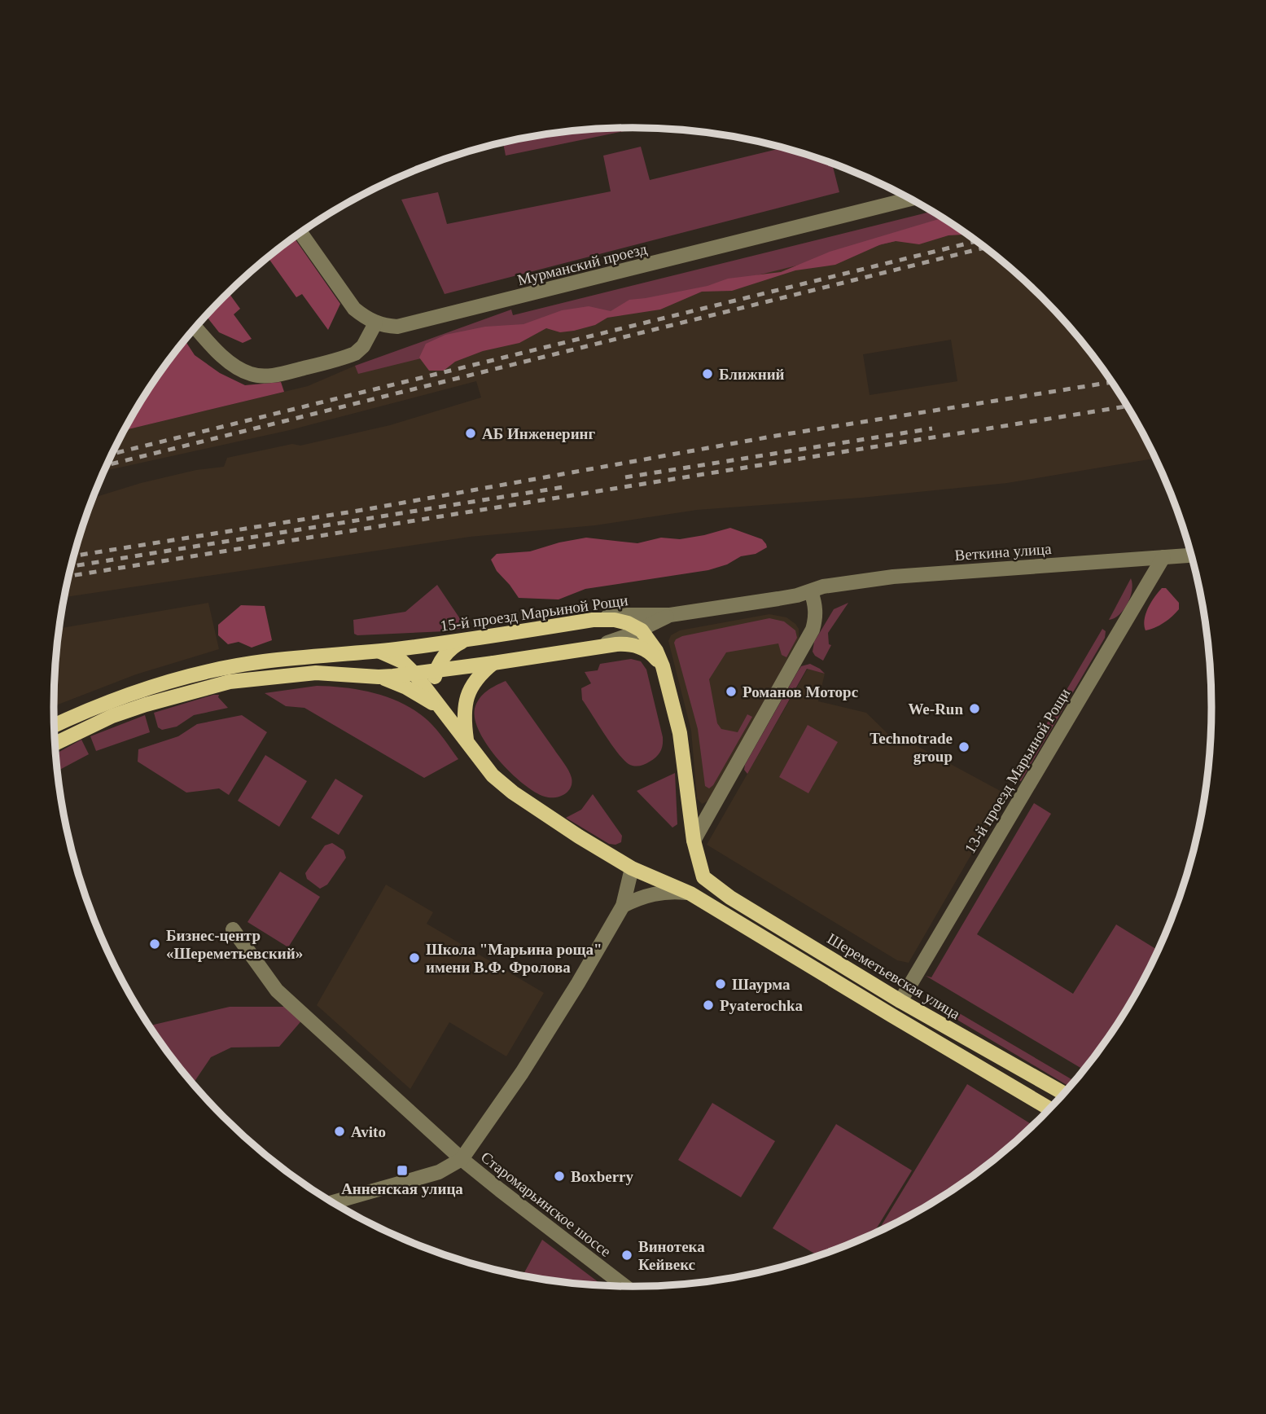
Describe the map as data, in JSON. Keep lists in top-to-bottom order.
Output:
{
  "streets": {
    "main road": ["15-й проезд Марьиной Рощи", "Шереметьевская улица"],
    "street": [
      "Мурманский проезд",
      "Веткина улица",
      "13-й проезд Марьиной Рощи",
      "Старомарьинское шоссе"
    ]
  },
  "crossings": [
    ["Веткина улица", "15-й проезд Марьиной Рощи"],
    ["Веткина улица", "13-й проезд Марьиной Рощи"],
    ["13-й проезд Марьиной Рощи", "Шереметьевская улица"]
  ],
  "places": {
    "other": [
      "Ближний",
      "АБ Инженеринг",
      "Романов Моторс",
      "We-Run",
      "Technotrade group",
      "Бизнес-центр «Шереметьевский»",
      "Школа \"Марьина роща\" имени В.Ф. Фролова",
      "Шаурма",
      "Pyaterochka",
      "Avito",
      "Boxberry",
      "Винотека Кейвекс"
    ],
    "transit": ["Анненская улица"]
  }
}
